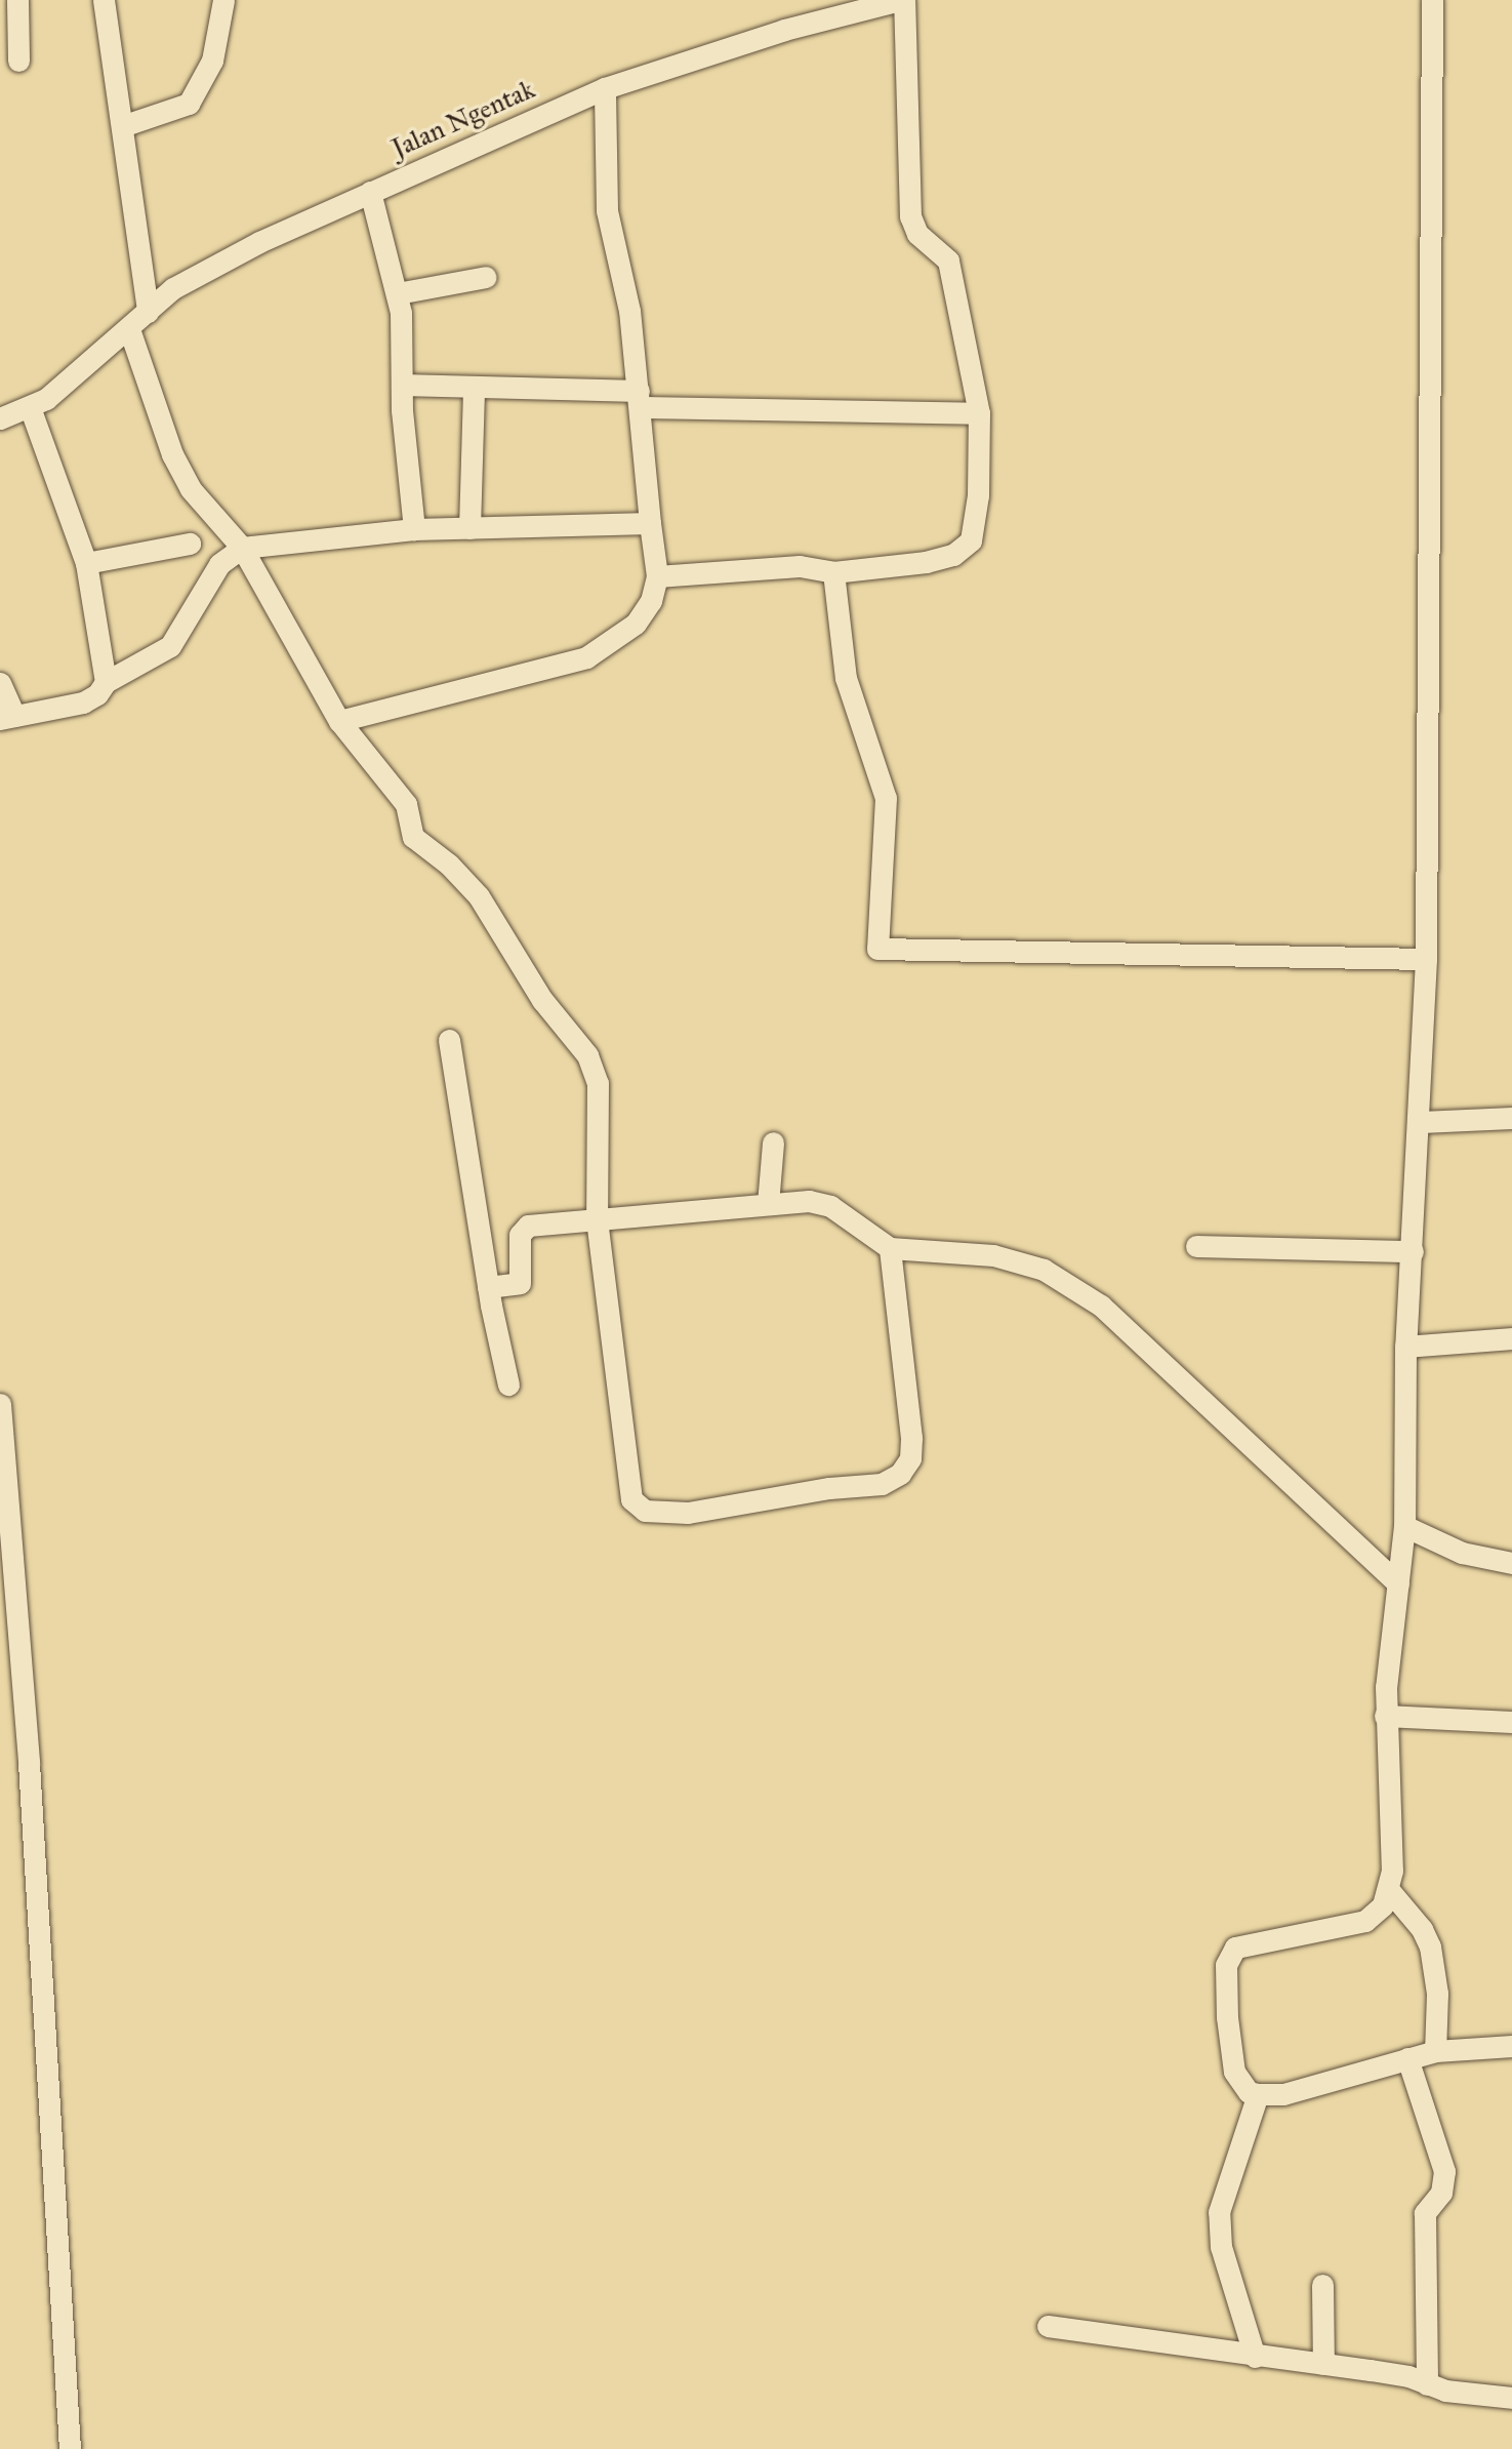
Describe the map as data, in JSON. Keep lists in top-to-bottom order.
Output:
{
  "streets": {
    "street": ["Jalan Ngentak"]
  }
}
